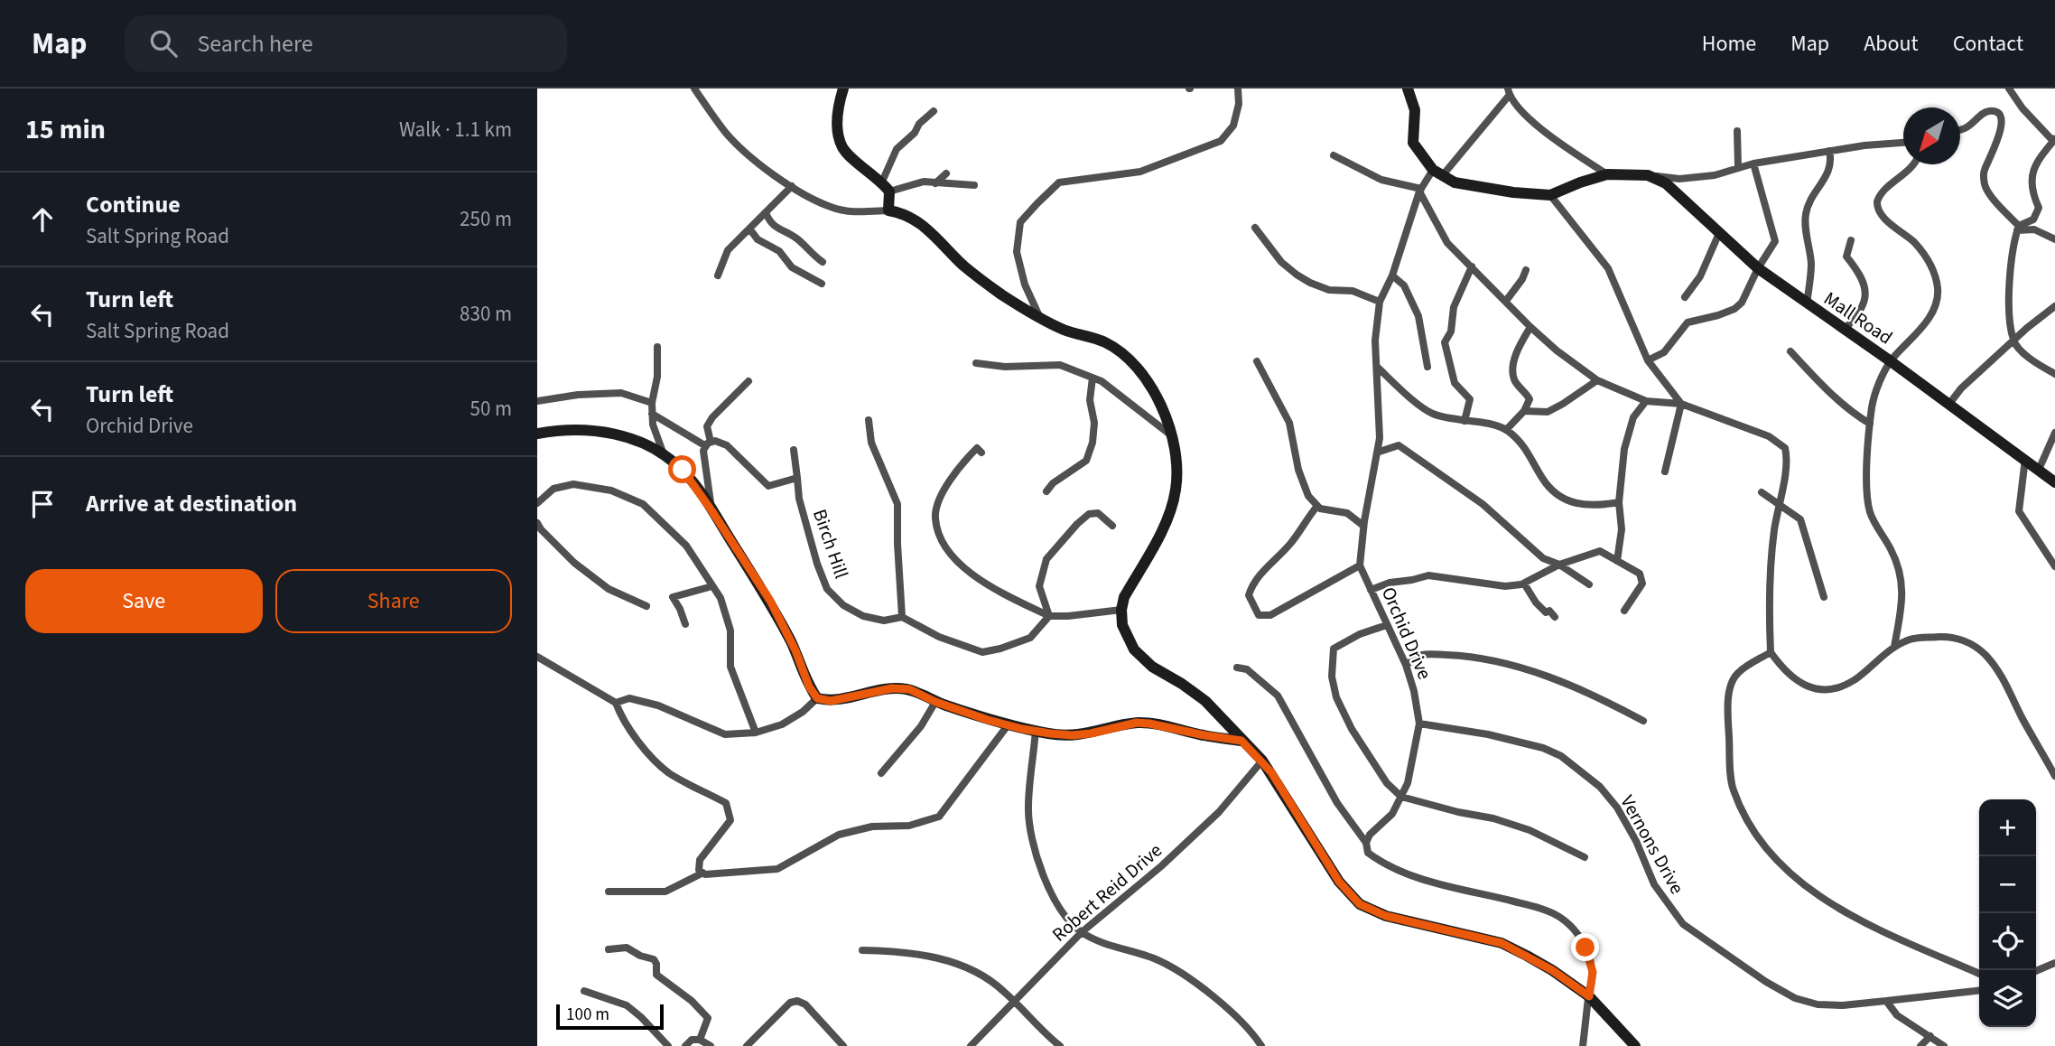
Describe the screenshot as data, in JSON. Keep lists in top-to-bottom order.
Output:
{
  "streets": {
    "street": [
      "Mall Road",
      "Birch Hill",
      "Orchid Drive",
      "Vernons Drive",
      "Robert Reid Drive"
    ]
  },
  "crossings": [
    ["Orchid Drive", "Vernons Drive"]
  ],
  "scale_bar": "100 m",
  "north": "bottom left",
  "page": {
    "header": "Map",
    "search": "Search here",
    "nav": [
      "Home",
      "Map",
      "About",
      "Contact"
    ],
    "heading": ["15 min", "Walk · 1.1 km"],
    "list": [
      ["Continue", "Salt Spring Road", "250 m"],
      ["Turn left", "Salt Spring Road", "830 m"],
      ["Turn left", "Orchid Drive", "50 m"],
      "Arrive at destination"
    ],
    "buttons": ["Save", "Share"],
    "map_buttons": ["+", "−"],
    "scale": "100 m"
  }
}
